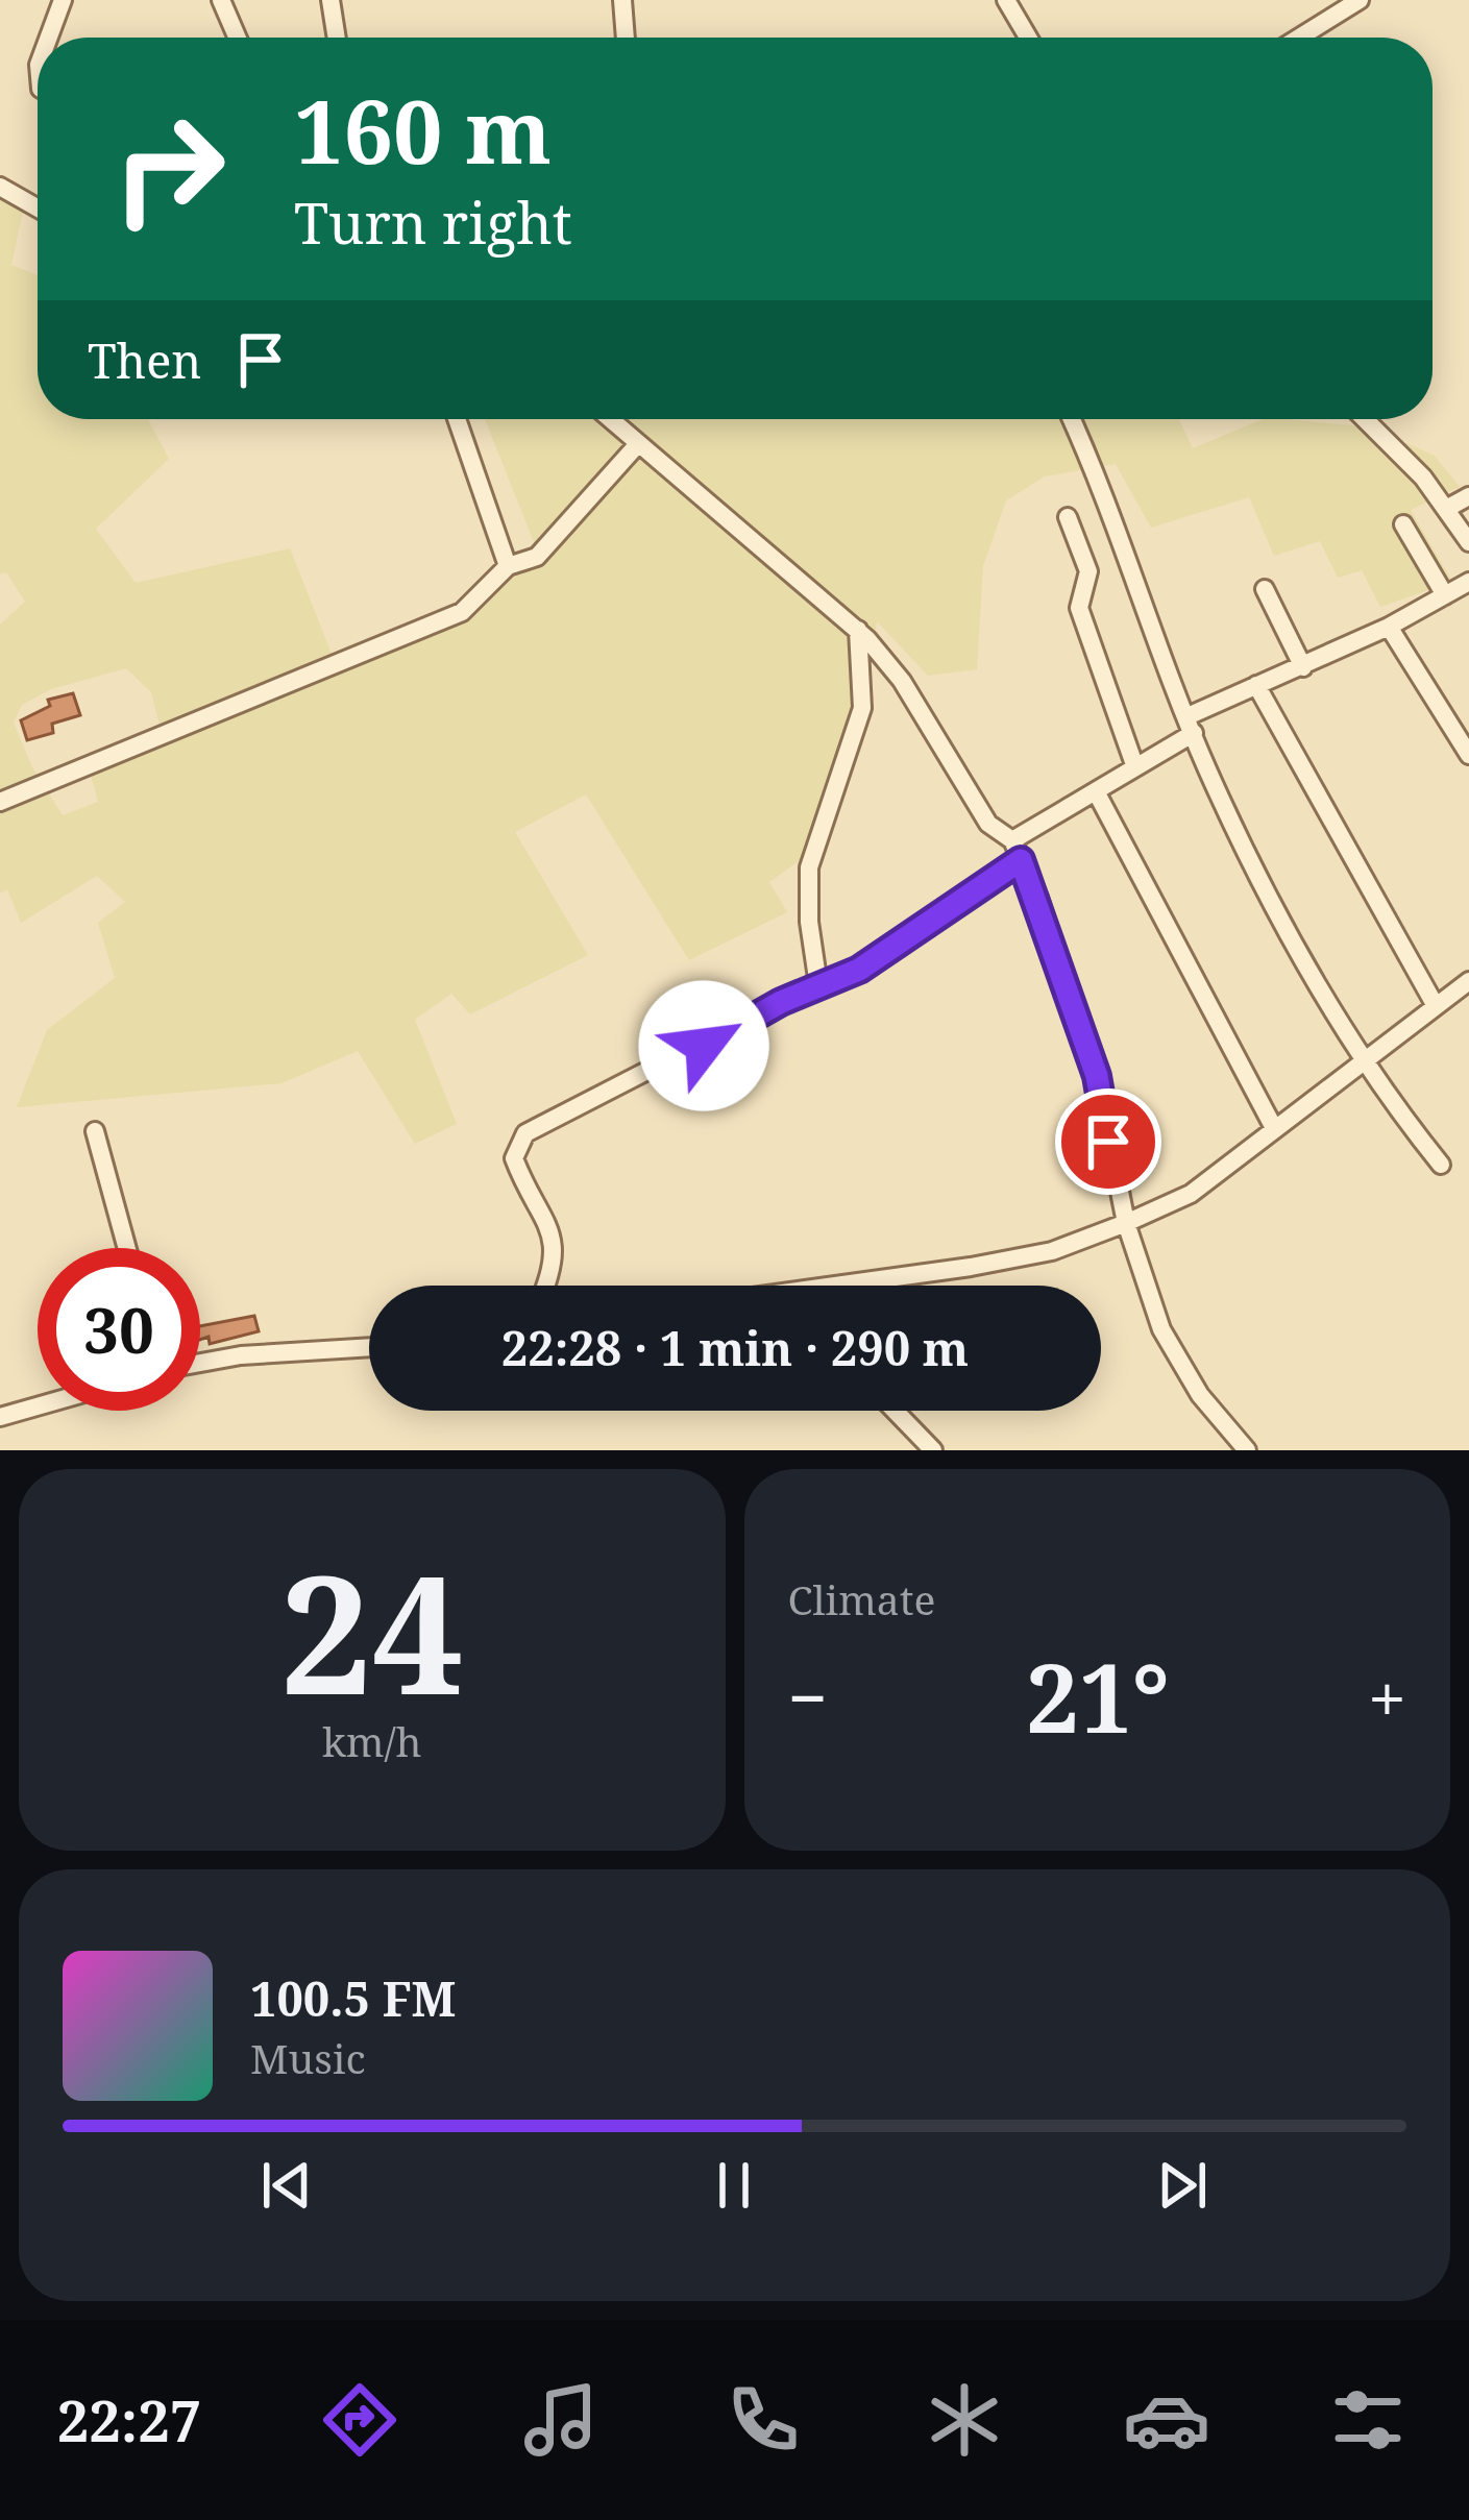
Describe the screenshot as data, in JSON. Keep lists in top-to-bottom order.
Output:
{
  "page": {
    "turn": ["160 m", "Turn right"],
    "then": "Then",
    "limit": "30",
    "trip": "22:28 · 1 min · 290 m",
    "tile": [
      ["24", "km/h"],
      "Climate"
    ],
    "heat": ["−", "21°", "+"],
    "song": ["100.5 FM", "Music"],
    "tabs": "22:27"
  }
}
